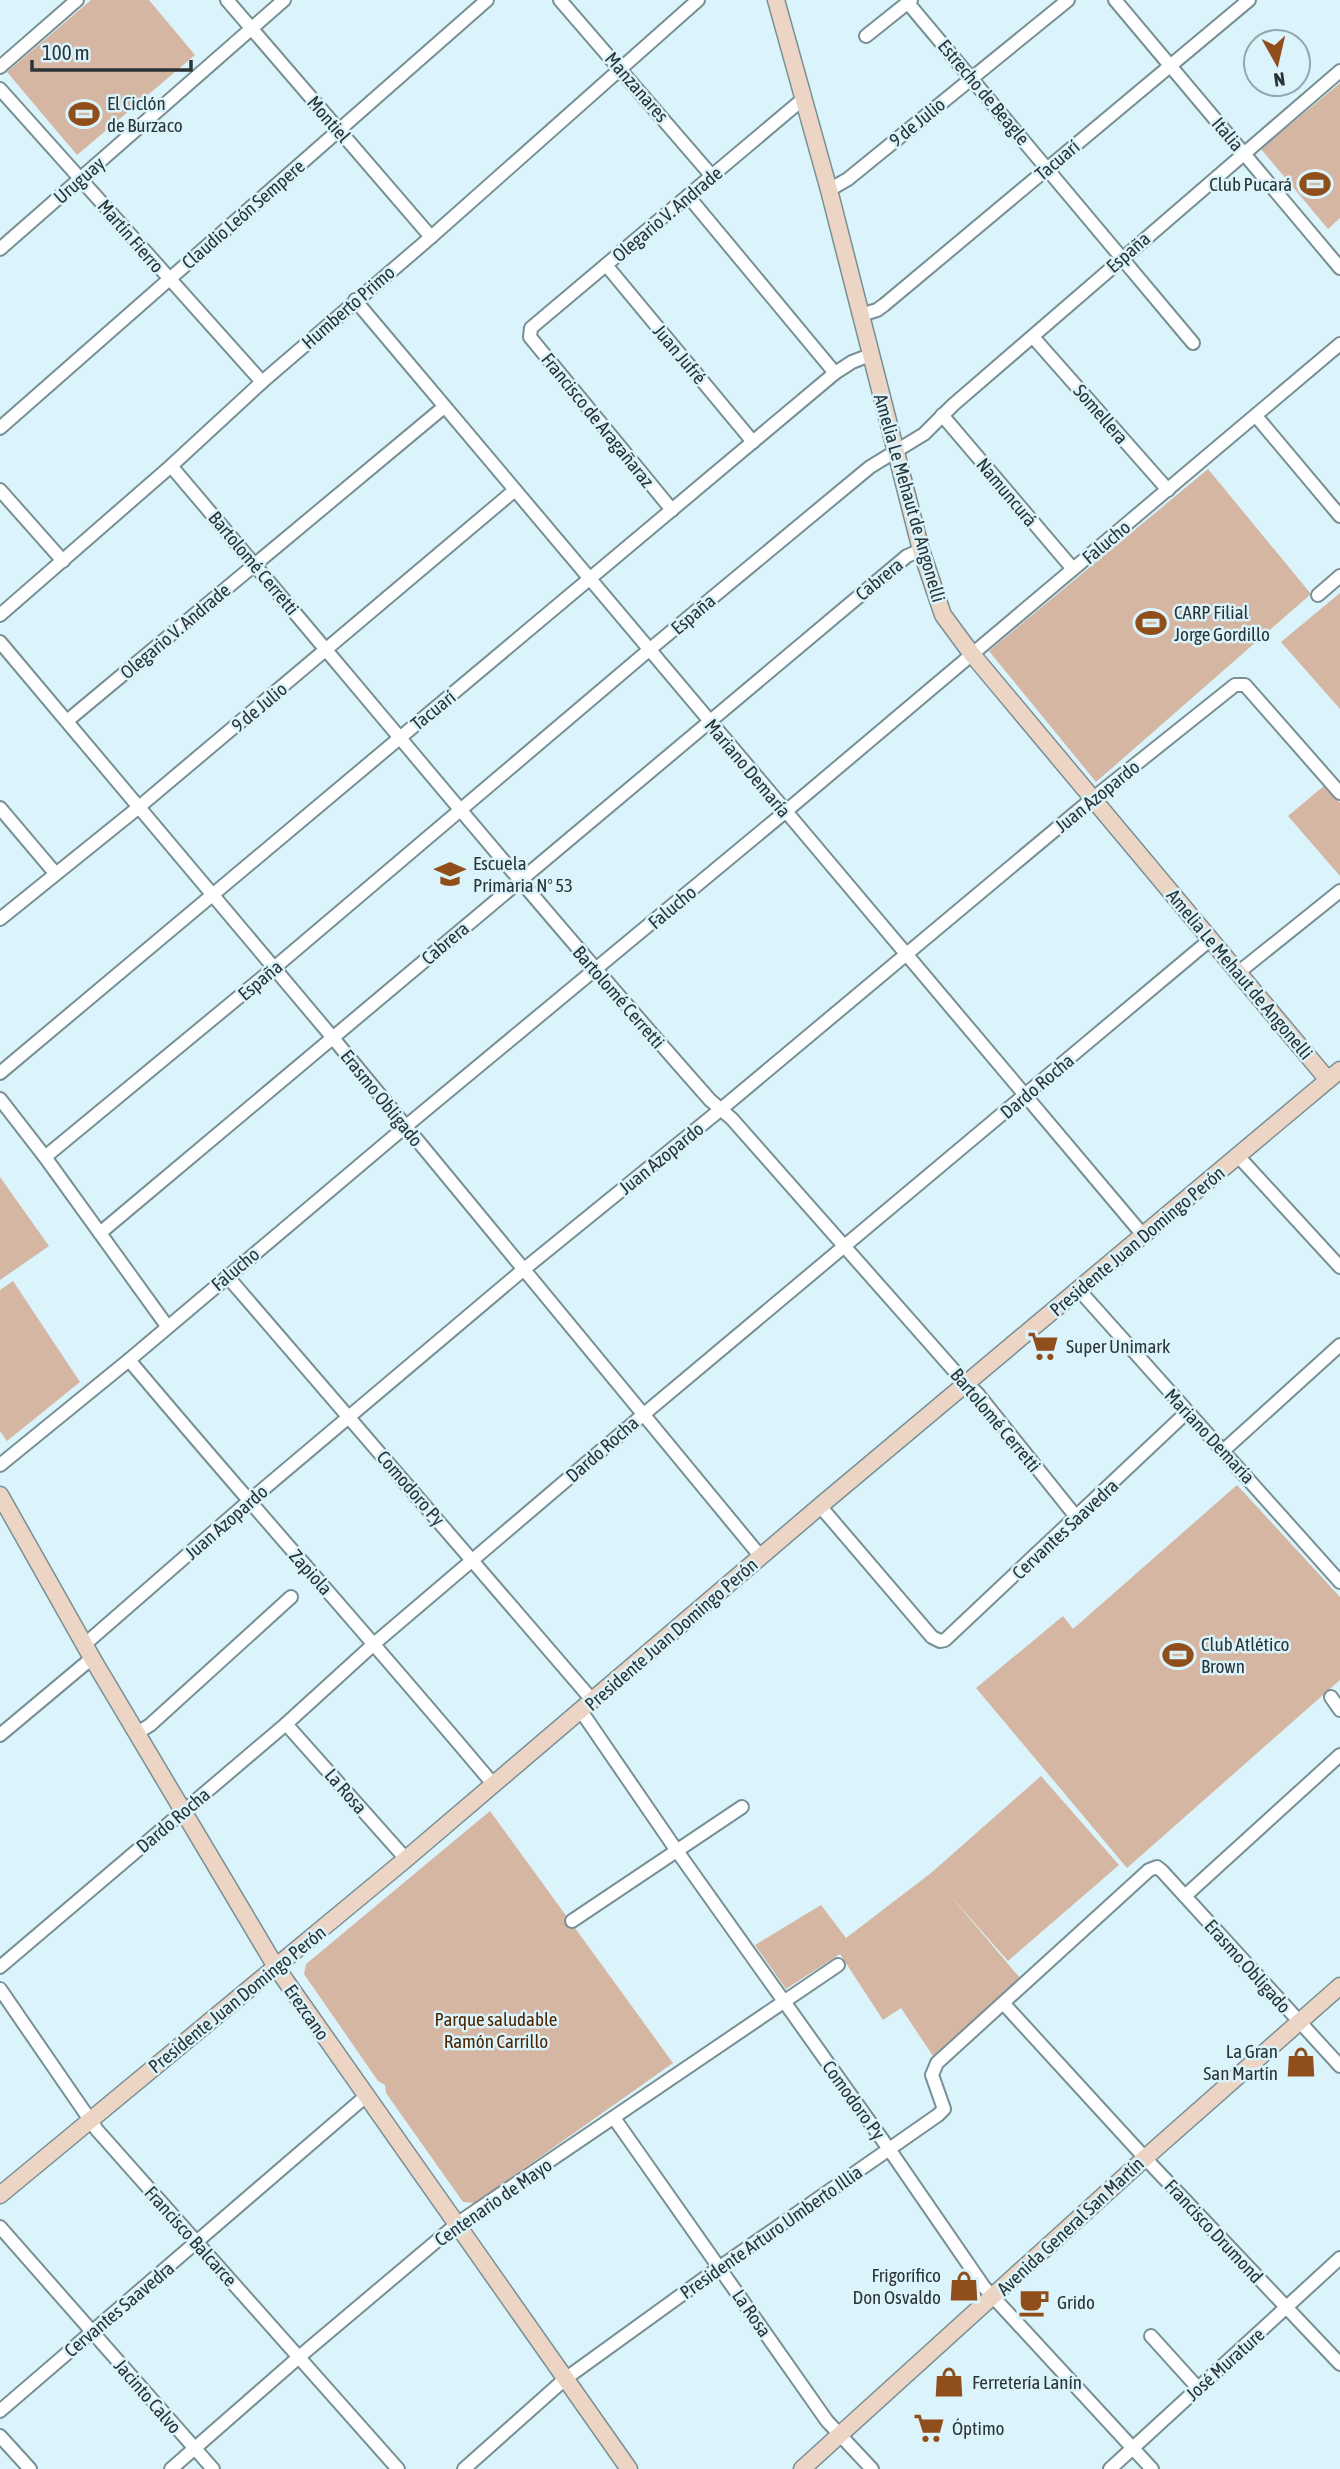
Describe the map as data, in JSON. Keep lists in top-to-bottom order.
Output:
{
  "streets": {
    "street": [
      "Manzanares",
      "Estrecho de Beagle",
      "Montiel",
      "9 de Julio",
      "Italia",
      "Tacuarí",
      "Uruguay",
      "Claudio León Sempere",
      "Olegario V. Andrade",
      "Martín Fierro",
      "España",
      "Humberto Primo",
      "Juan Jufré",
      "Somellera",
      "Francisco de Aragañaraz",
      "Namuncurá",
      "Amelia Le Mehaut de Angonelli",
      "Falucho",
      "Bartolomé Cerretti",
      "Cabrera",
      "Mariano Demaría",
      "Juan Azopardo",
      "Dardo Rocha",
      "Erasmo Obligado",
      "Presidente Juan Domingo Perón",
      "Comodoro Py",
      "Cervantes Saavedra",
      "Zapiola",
      "La Rosa",
      "Erezcano",
      "Centenario de Mayo",
      "Avenida General San Martín",
      "Francisco Drumond",
      "Presidente Arturo Umberto Illia",
      "Francisco Balcarce",
      "José Murature",
      "Jacinto Calvo"
    ]
  },
  "crossings": [
    ["Manzanares", "Olegario V. Andrade"],
    ["Manzanares", "Humberto Primo"],
    ["Estrecho de Beagle", "9 de Julio"],
    ["Estrecho de Beagle", "Tacuarí"],
    ["Estrecho de Beagle", "España"],
    ["Montiel", "Uruguay"],
    ["Montiel", "Claudio León Sempere"],
    ["Montiel", "Humberto Primo"],
    ["9 de Julio", "Amelia Le Mehaut de Angonelli"],
    ["9 de Julio", "Bartolomé Cerretti"],
    ["9 de Julio", "Mariano Demaría"],
    ["9 de Julio", "Erasmo Obligado"],
    ["Italia", "Tacuarí"],
    ["Italia", "España"],
    ["Tacuarí", "Juan Jufré"],
    ["Tacuarí", "Francisco de Aragañaraz"],
    ["Tacuarí", "Amelia Le Mehaut de Angonelli"],
    ["Tacuarí", "Bartolomé Cerretti"],
    ["Tacuarí", "Mariano Demaría"],
    ["Tacuarí", "Erasmo Obligado"],
    ["Uruguay", "Martín Fierro"],
    ["Claudio León Sempere", "Martín Fierro"],
    ["Olegario V. Andrade", "Juan Jufré"],
    ["Olegario V. Andrade", "Francisco de Aragañaraz"],
    ["Olegario V. Andrade", "Amelia Le Mehaut de Angonelli"],
    ["Olegario V. Andrade", "Bartolomé Cerretti"],
    ["Olegario V. Andrade", "Mariano Demaría"],
    ["Olegario V. Andrade", "Erasmo Obligado"],
    ["Martín Fierro", "Humberto Primo"],
    ["España", "Somellera"],
    ["España", "Namuncurá"],
    ["España", "Amelia Le Mehaut de Angonelli"],
    ["España", "Bartolomé Cerretti"],
    ["España", "Mariano Demaría"],
    ["España", "Erasmo Obligado"],
    ["Humberto Primo", "Bartolomé Cerretti"],
    ["Humberto Primo", "Mariano Demaría"],
    ["Somellera", "Falucho"],
    ["Namuncurá", "Falucho"],
    ["Amelia Le Mehaut de Angonelli", "Falucho"],
    ["Amelia Le Mehaut de Angonelli", "Cabrera"],
    ["Amelia Le Mehaut de Angonelli", "Juan Azopardo"],
    ["Amelia Le Mehaut de Angonelli", "Dardo Rocha"],
    ["Amelia Le Mehaut de Angonelli", "Presidente Juan Domingo Perón"],
    ["Falucho", "Bartolomé Cerretti"],
    ["Falucho", "Mariano Demaría"],
    ["Falucho", "Erasmo Obligado"],
    ["Falucho", "Comodoro Py"],
    ["Falucho", "Zapiola"],
    ["Bartolomé Cerretti", "Cabrera"],
    ["Bartolomé Cerretti", "Juan Azopardo"],
    ["Bartolomé Cerretti", "Dardo Rocha"],
    ["Bartolomé Cerretti", "Presidente Juan Domingo Perón"],
    ["Bartolomé Cerretti", "Cervantes Saavedra"],
    ["Cabrera", "Mariano Demaría"],
    ["Cabrera", "Erasmo Obligado"],
    ["Mariano Demaría", "Juan Azopardo"],
    ["Mariano Demaría", "Dardo Rocha"],
    ["Mariano Demaría", "Presidente Juan Domingo Perón"],
    ["Mariano Demaría", "Cervantes Saavedra"],
    ["Juan Azopardo", "Erasmo Obligado"],
    ["Juan Azopardo", "Comodoro Py"],
    ["Juan Azopardo", "Zapiola"],
    ["Juan Azopardo", "Erezcano"],
    ["Dardo Rocha", "Erasmo Obligado"],
    ["Dardo Rocha", "Comodoro Py"],
    ["Dardo Rocha", "Zapiola"],
    ["Dardo Rocha", "La Rosa"],
    ["Dardo Rocha", "Erezcano"],
    ["Erasmo Obligado", "Presidente Juan Domingo Perón"],
    ["Erasmo Obligado", "Avenida General San Martín"],
    ["Erasmo Obligado", "Presidente Arturo Umberto Illia"],
    ["Presidente Juan Domingo Perón", "Comodoro Py"],
    ["Presidente Juan Domingo Perón", "Cervantes Saavedra"],
    ["Presidente Juan Domingo Perón", "Zapiola"],
    ["Presidente Juan Domingo Perón", "La Rosa"],
    ["Presidente Juan Domingo Perón", "Erezcano"],
    ["Presidente Juan Domingo Perón", "Francisco Balcarce"],
    ["Comodoro Py", "Centenario de Mayo"],
    ["Comodoro Py", "Avenida General San Martín"],
    ["Comodoro Py", "Presidente Arturo Umberto Illia"],
    ["Comodoro Py", "José Murature"],
    ["Cervantes Saavedra", "Erezcano"],
    ["Cervantes Saavedra", "Francisco Balcarce"],
    ["Cervantes Saavedra", "Jacinto Calvo"],
    ["La Rosa", "Centenario de Mayo"],
    ["La Rosa", "Avenida General San Martín"],
    ["La Rosa", "Presidente Arturo Umberto Illia"],
    ["Erezcano", "Centenario de Mayo"],
    ["Erezcano", "Presidente Arturo Umberto Illia"],
    ["Centenario de Mayo", "Francisco Balcarce"],
    ["Centenario de Mayo", "Jacinto Calvo"],
    ["Avenida General San Martín", "Francisco Drumond"],
    ["Francisco Drumond", "Presidente Arturo Umberto Illia"],
    ["Francisco Drumond", "José Murature"]
  ],
  "parks": ["Parque saludable Ramón Carrillo"],
  "places": {
    "sports": [
      "El Ciclón de Burzaco",
      "Club Pucará",
      "CARP Filial Jorge Gordillo",
      "Club Atlético Brown"
    ],
    "school or university": ["Escuela Primaria Nº 53"],
    "supermarket": ["Super Unimark", "Óptimo"],
    "shop": ["La Gran San Martín", "Frigorífico Don Osvaldo", "Ferretería Lanín"],
    "cafe": ["Grido"]
  },
  "scale_bar": "100 m",
  "north": "bottom"
}
